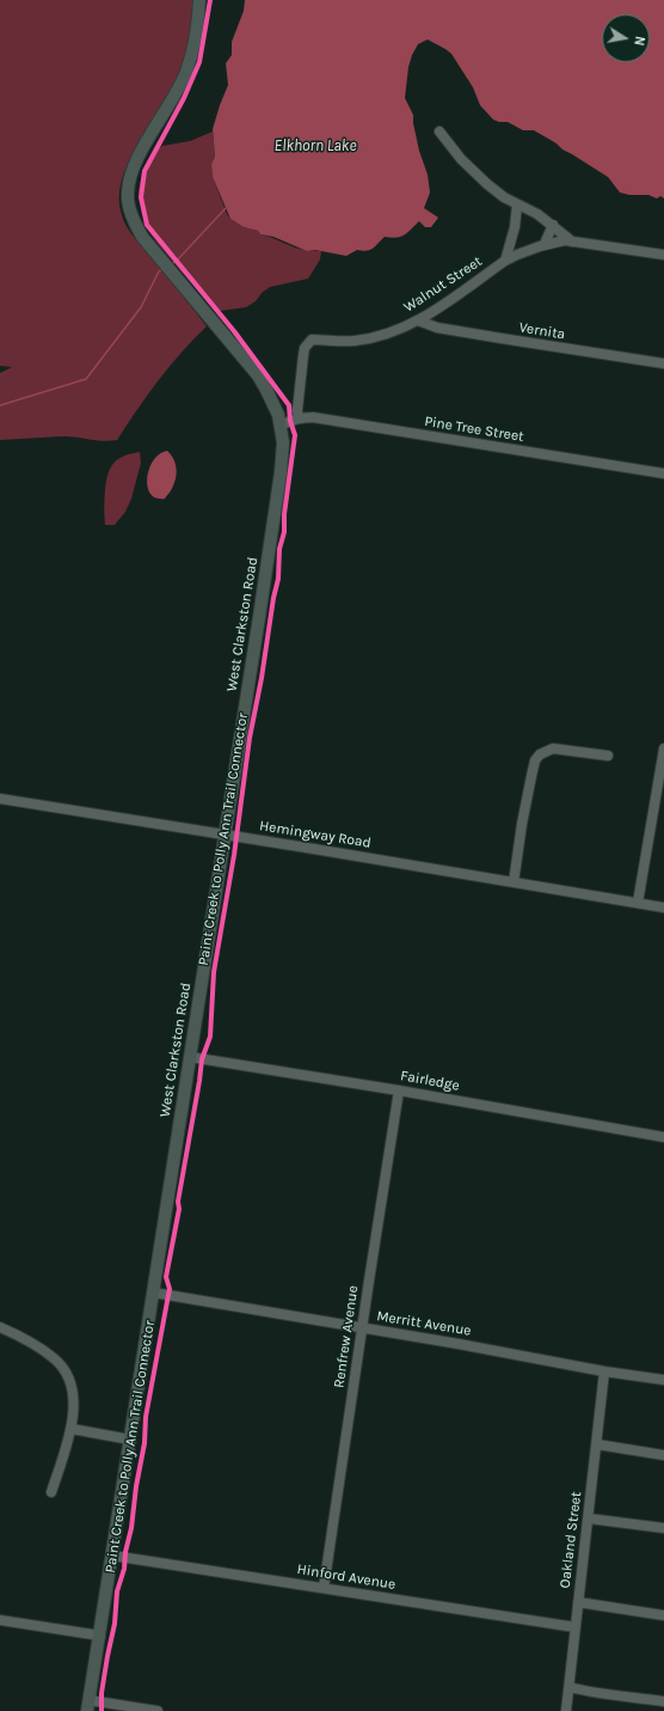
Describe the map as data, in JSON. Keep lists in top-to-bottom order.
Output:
{
  "streets": {
    "main road": ["West Clarkston Road"],
    "street": [
      "Walnut Street",
      "Vernita",
      "Pine Tree Street",
      "Hemingway Road",
      "Fairledge",
      "Merritt Avenue",
      "Renfrew Avenue",
      "Oakland Street",
      "Hinford Avenue"
    ],
    "cycle path": ["Paint Creek to Polly Ann Trail Connector"]
  },
  "crossings": [
    ["Walnut Street", "Vernita"],
    ["Walnut Street", "Pine Tree Street"],
    ["Pine Tree Street", "West Clarkston Road"],
    ["West Clarkston Road", "Hemingway Road"],
    ["West Clarkston Road", "Fairledge"],
    ["West Clarkston Road", "Merritt Avenue"],
    ["West Clarkston Road", "Hinford Avenue"],
    ["Fairledge", "Renfrew Avenue"],
    ["Merritt Avenue", "Renfrew Avenue"],
    ["Merritt Avenue", "Oakland Street"],
    ["Renfrew Avenue", "Hinford Avenue"],
    ["Oakland Street", "Hinford Avenue"]
  ],
  "water": ["Elkhorn Lake"],
  "north": "right"
}
